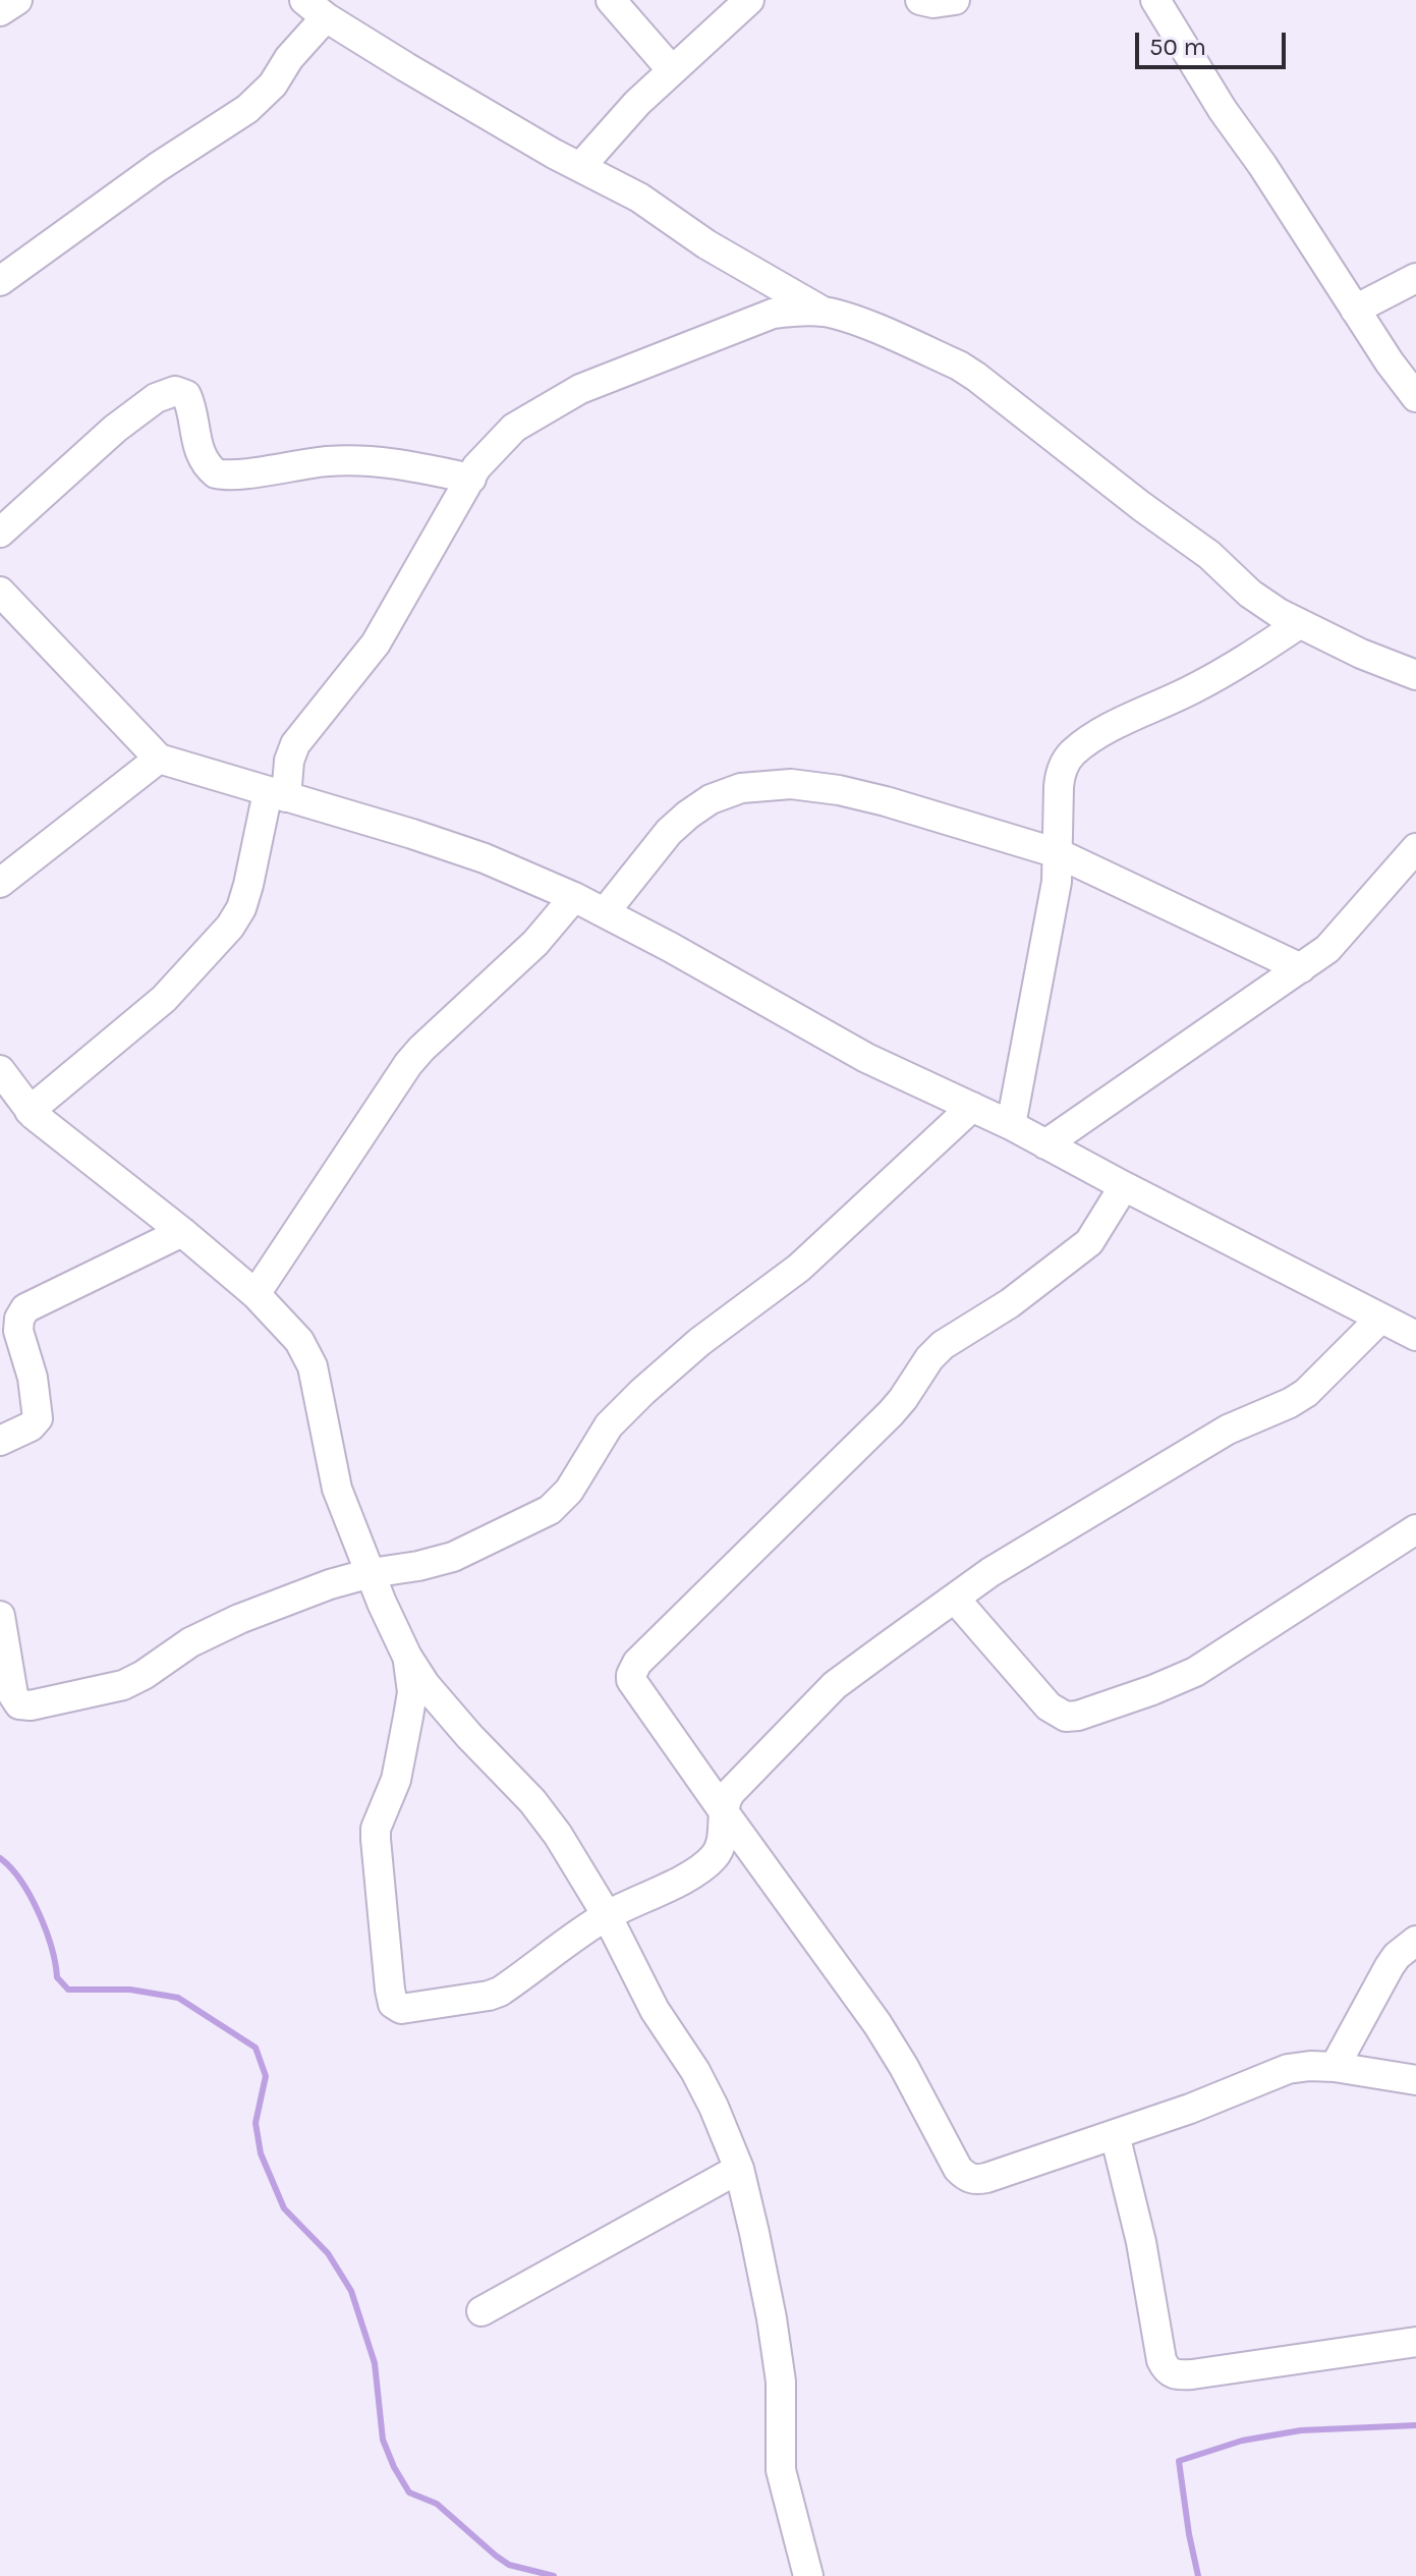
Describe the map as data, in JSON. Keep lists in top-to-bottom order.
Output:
{
  "scale_bar": "50 m"
}
